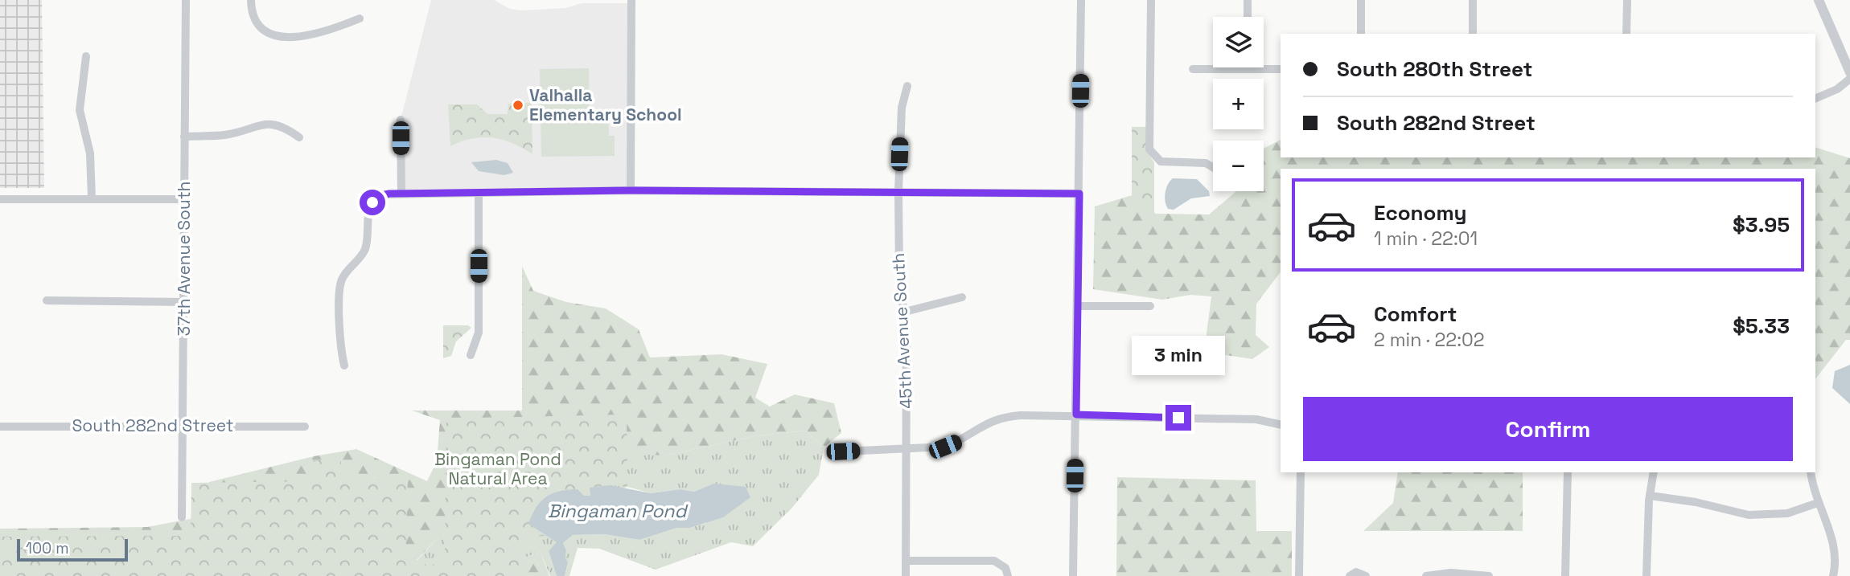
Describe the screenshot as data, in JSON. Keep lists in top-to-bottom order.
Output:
{
  "streets": {
    "street": ["37th Avenue South", "45th Avenue South", "South 282nd Street"]
  },
  "crossings": [
    ["37th Avenue South", "South 282nd Street"]
  ],
  "water": ["Bingaman Pond"],
  "parks": ["Bingaman Pond Natural Area"],
  "places": ["Valhalla Elementary School"],
  "scale_bar": "100 m",
  "page": {
    "map_buttons": ["+", "−"],
    "banner": ["South 280th Street", "South 282nd Street"],
    "list": [
      {
        "name": "Economy",
        "note": "1 min · 22:01",
        "value": "$3.95"
      },
      {
        "name": "Comfort",
        "note": "2 min · 22:02",
        "value": "$5.33"
      }
    ],
    "bubble": "3 min",
    "buttons": "Confirm",
    "scale": "100 m"
  }
}
